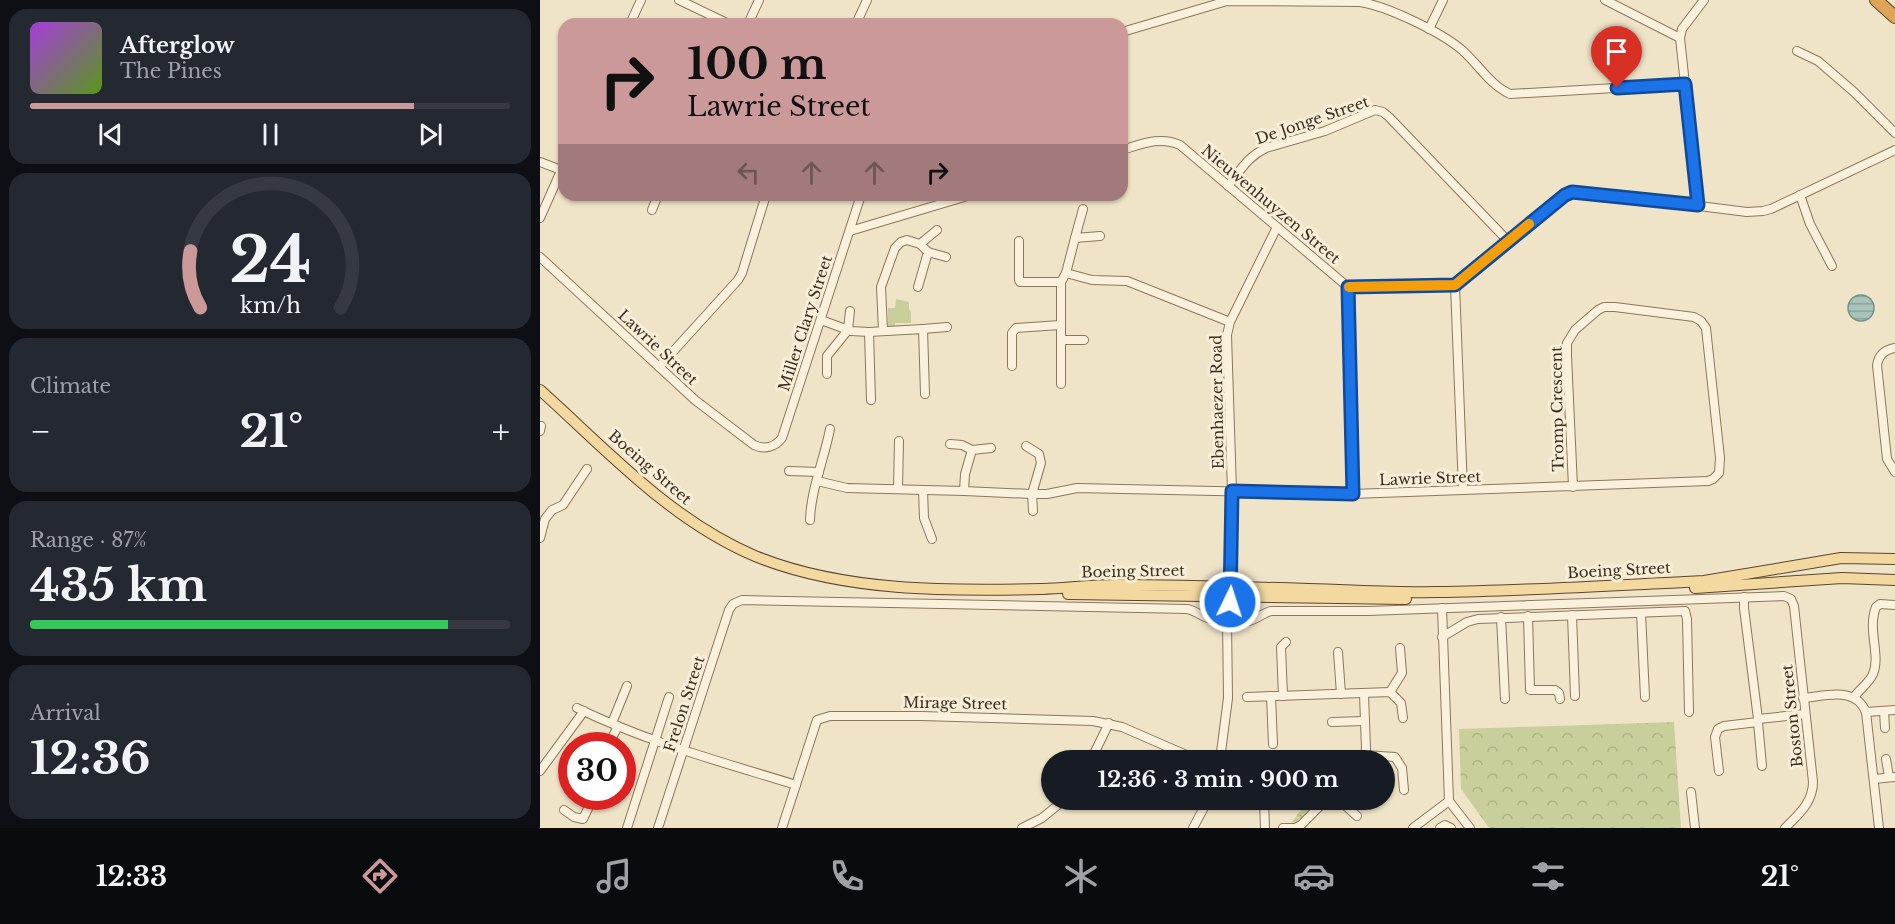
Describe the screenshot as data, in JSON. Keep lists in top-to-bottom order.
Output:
{
  "streets": {
    "main road": ["Boeing Street"],
    "street": [
      "De Jonge Street",
      "Nieuwenhuyzen Street",
      "Miller Clary Street",
      "Lawrie Street",
      "Ebenhaezer Road",
      "Tromp Crescent",
      "Mirage Street",
      "Frelon Street",
      "Boston Street"
    ]
  },
  "crossings": [
    ["De Jonge Street", "Nieuwenhuyzen Street"],
    ["Nieuwenhuyzen Street", "Ebenhaezer Road"],
    ["Miller Clary Street", "Lawrie Street"],
    ["Lawrie Street", "Ebenhaezer Road"],
    ["Lawrie Street", "Tromp Crescent"],
    ["Ebenhaezer Road", "Boeing Street"],
    ["Boeing Street", "Frelon Street"],
    ["Boeing Street", "Boston Street"]
  ],
  "page": {
    "turn": ["100 m", "Lawrie Street"],
    "song": ["Afterglow", "The Pines"],
    "tile": [
      "Climate",
      ["Range · 87%", "435 km"],
      ["Arrival", "12:36"]
    ],
    "heat": ["−", "21°", "+"],
    "limit": "30",
    "trip": "12:36 · 3 min · 900 m",
    "tabs": ["12:33", "21°"],
    "gauge": ["24", "km/h"]
  }
}
